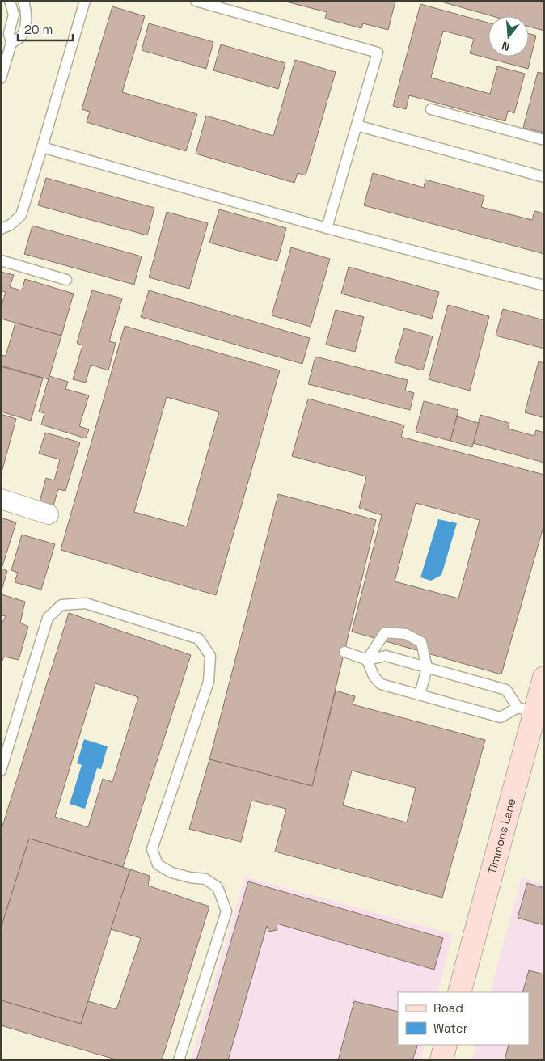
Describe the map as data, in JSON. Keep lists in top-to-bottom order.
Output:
{
  "streets": {
    "street": ["Timmons Lane"]
  },
  "legend": ["Road", "Water"],
  "scale_bar": "20 m",
  "north": "bottom"
}
